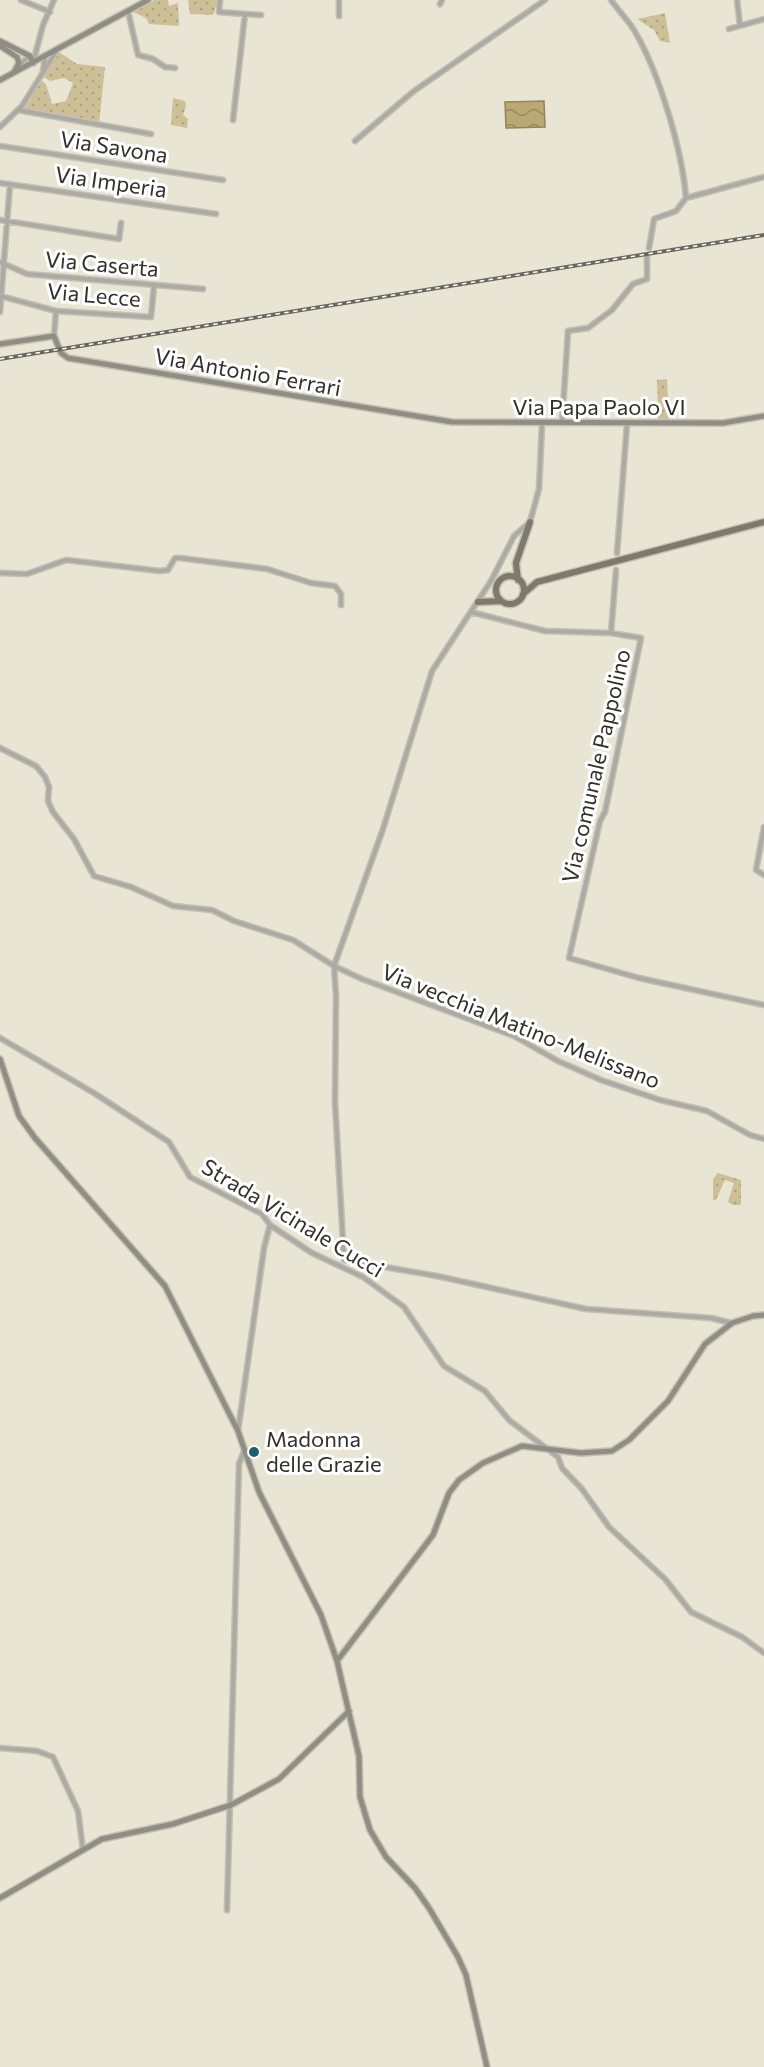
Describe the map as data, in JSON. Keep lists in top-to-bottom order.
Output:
{
  "streets": {
    "street": [
      "Via Savona",
      "Via Imperia",
      "Via Caserta",
      "Via Lecce",
      "Via Antonio Ferrari",
      "Via Papa Paolo VI",
      "Via comunale Pappolino",
      "Via vecchia Matino-Melissano",
      "Strada Vicinale Cucci"
    ]
  },
  "crossings": [
    ["Via Caserta", "Via Lecce"],
    ["Via Antonio Ferrari", "Via Papa Paolo VI"]
  ],
  "places": ["Madonna delle Grazie"]
}
